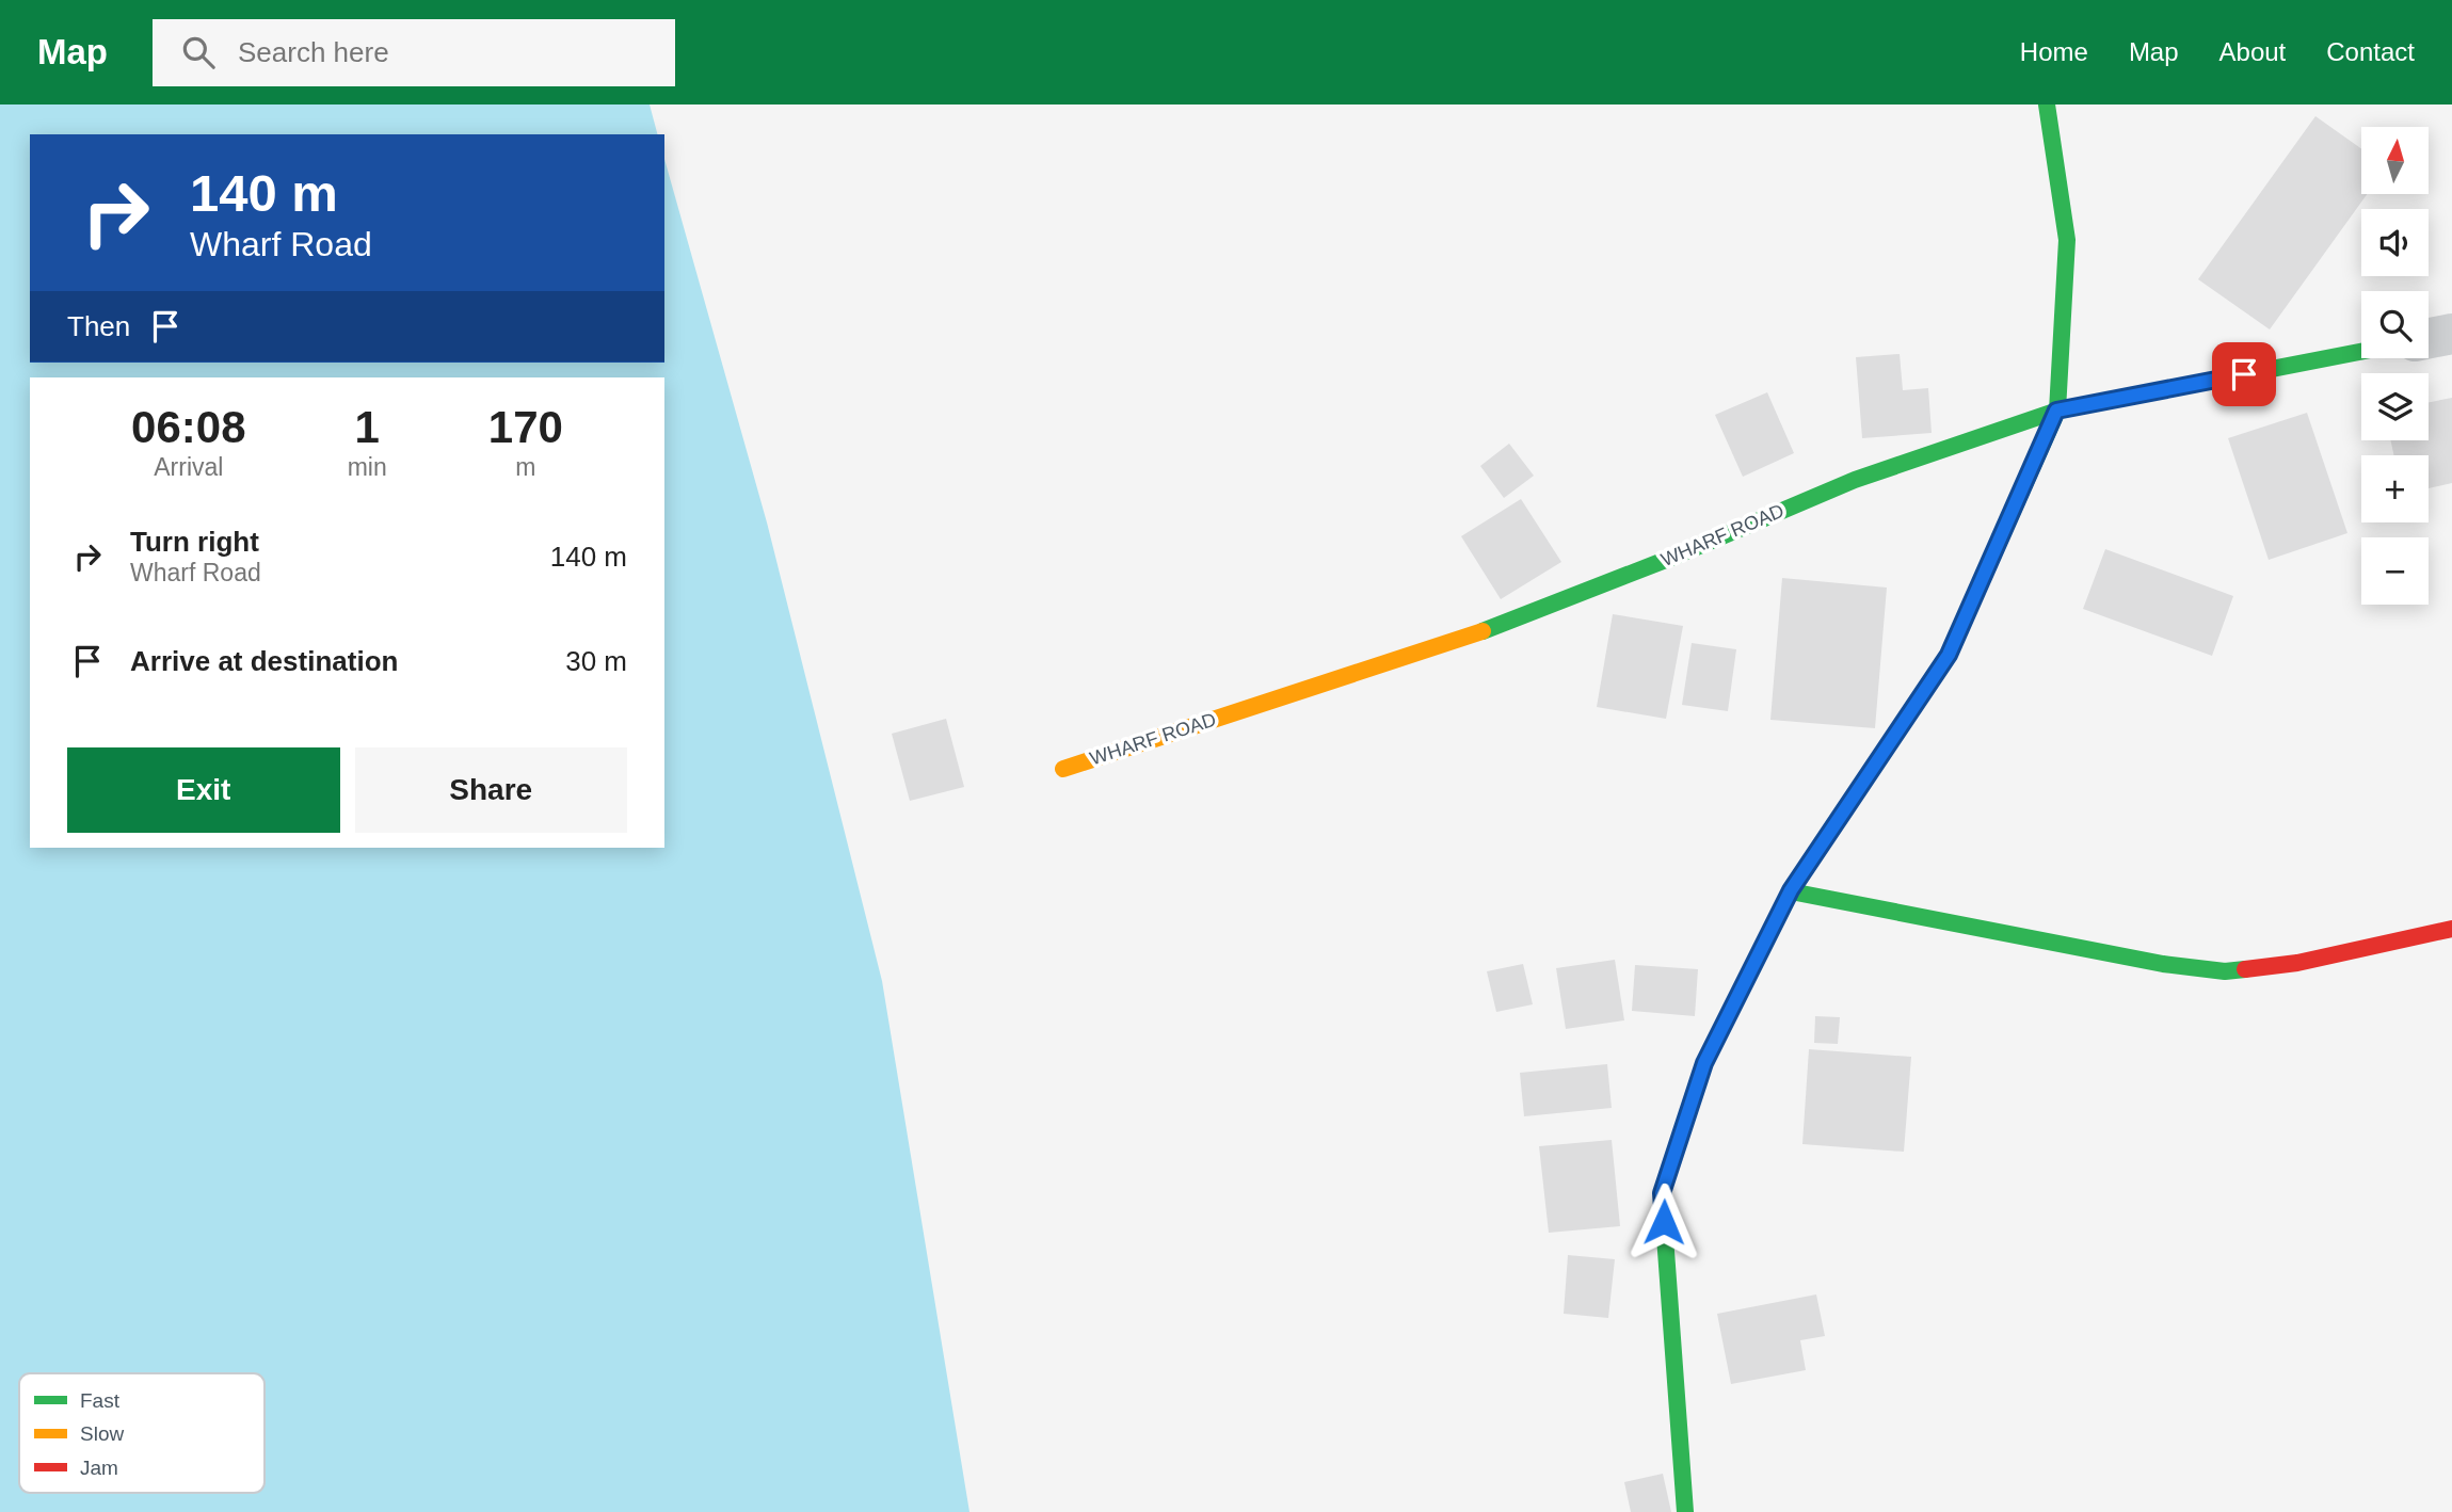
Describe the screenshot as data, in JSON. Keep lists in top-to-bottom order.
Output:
{
  "streets": {
    "street": ["WHARF ROAD"]
  },
  "legend": ["Fast", "Slow", "Jam"],
  "north": "top",
  "page": {
    "header": "Map",
    "search": "Search here",
    "nav": [
      "Home",
      "Map",
      "About",
      "Contact"
    ],
    "map_buttons": ["+", "−"],
    "turn": ["140 m", "Wharf Road"],
    "then": "Then",
    "eta": [
      "06:08",
      "Arrival",
      "1",
      "min",
      "170",
      "m"
    ],
    "list": [
      {
        "name": "Turn right",
        "note": "Wharf Road",
        "value": "140 m"
      },
      {
        "name": "Arrive at destination",
        "value": "30 m"
      }
    ],
    "buttons": ["Exit", "Share"]
  }
}
